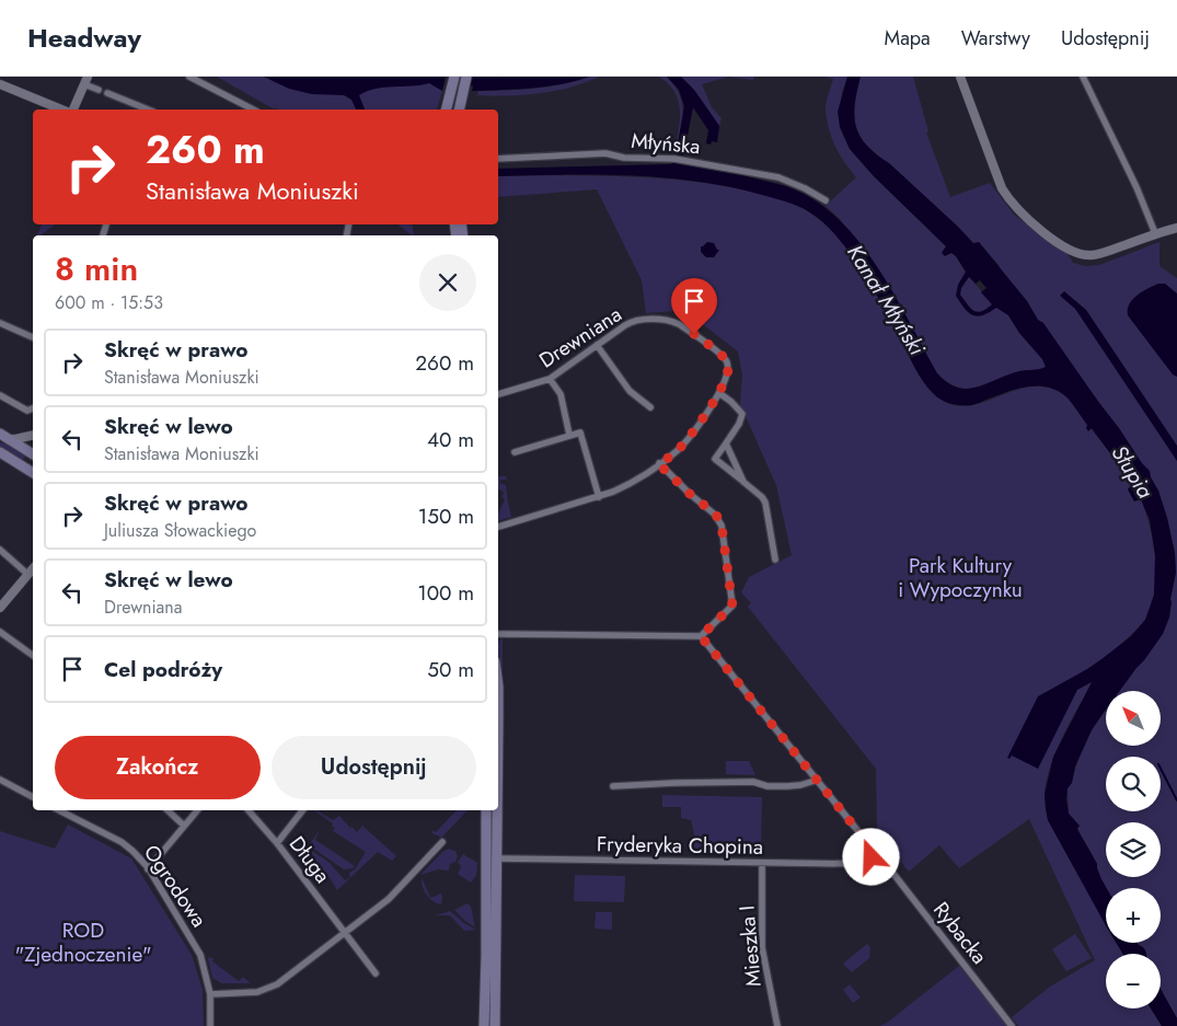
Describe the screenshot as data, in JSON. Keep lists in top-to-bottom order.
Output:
{
  "streets": {
    "street": [
      "Młyńska",
      "Drewniana",
      "Fryderyka Chopina",
      "Długa",
      "Ogrodowa",
      "Rybacka",
      "Mieszka I"
    ]
  },
  "crossings": [
    ["Fryderyka Chopina", "Rybacka"],
    ["Fryderyka Chopina", "Mieszka I"]
  ],
  "water": ["Kanał Młyński", "Słupia"],
  "parks": ["Park Kultury i Wypoczynku", "ROD \"Zjednoczenie\""],
  "north": "top left",
  "page": {
    "header": "Headway",
    "nav": ["Mapa", "Warstwy", "Udostępnij"],
    "turn": ["260 m", "Stanisława Moniuszki"],
    "heading": ["8 min", "600 m · 15:53"],
    "list": [
      {
        "name": "Skręć w prawo",
        "note": "Stanisława Moniuszki",
        "value": "260 m"
      },
      {
        "name": "Skręć w lewo",
        "note": "Stanisława Moniuszki",
        "value": "40 m"
      },
      {
        "name": "Skręć w prawo",
        "note": "Juliusza Słowackiego",
        "value": "150 m"
      },
      {
        "name": "Skręć w lewo",
        "note": "Drewniana",
        "value": "100 m"
      },
      {
        "name": "Cel podróży",
        "value": "50 m"
      }
    ],
    "map_buttons": ["+", "−"],
    "buttons": ["Zakończ", "Udostępnij"]
  }
}
